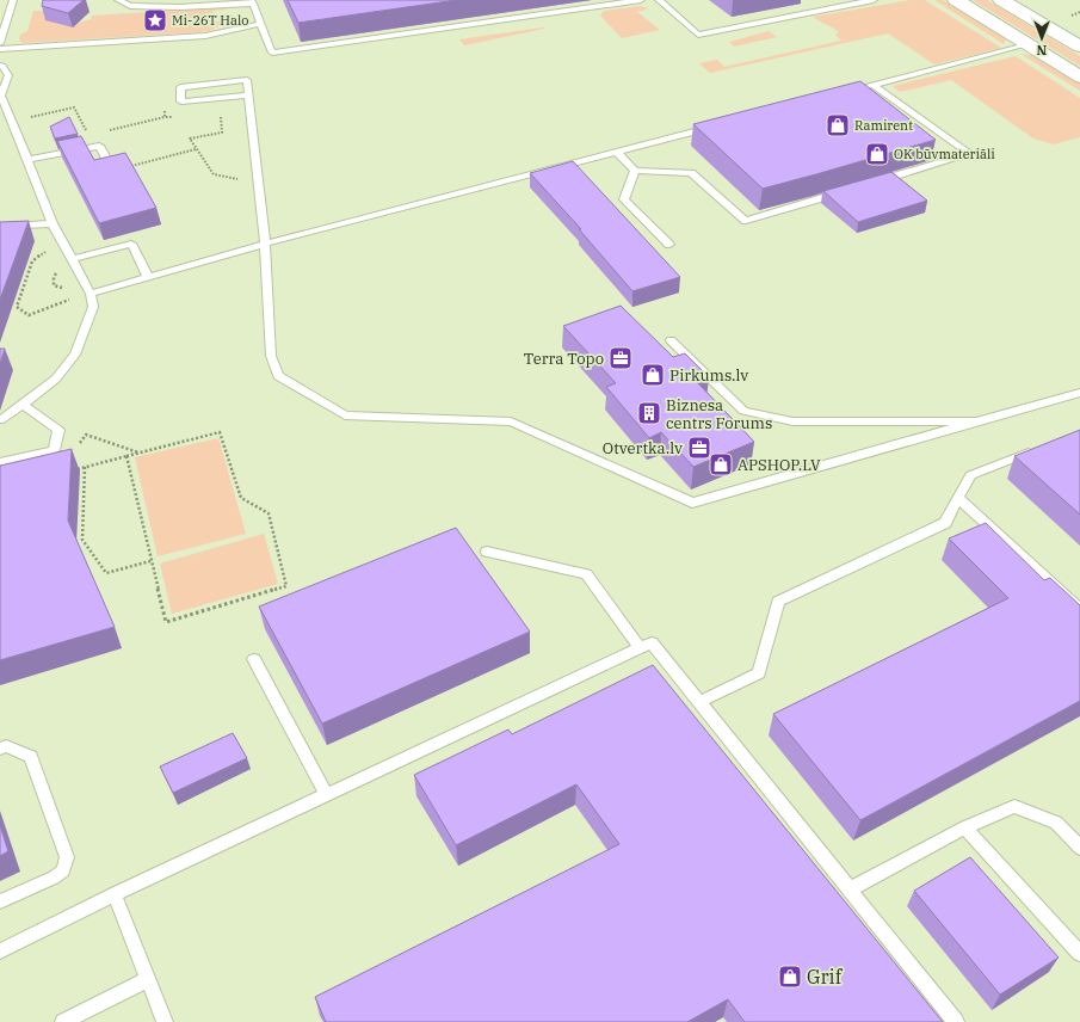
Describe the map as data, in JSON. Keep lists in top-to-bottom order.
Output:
{
  "places": {
    "place": ["Mi-26T Halo"],
    "shop": [
      "Ramirent",
      "OK būvmateriāli",
      "Pirkums.lv",
      "APSHOP.LV",
      "Grif"
    ],
    "office": ["Terra Topo", "Otvertka.lv"],
    "building": ["Biznesa centrs Forums"]
  },
  "north": "bottom"
}
